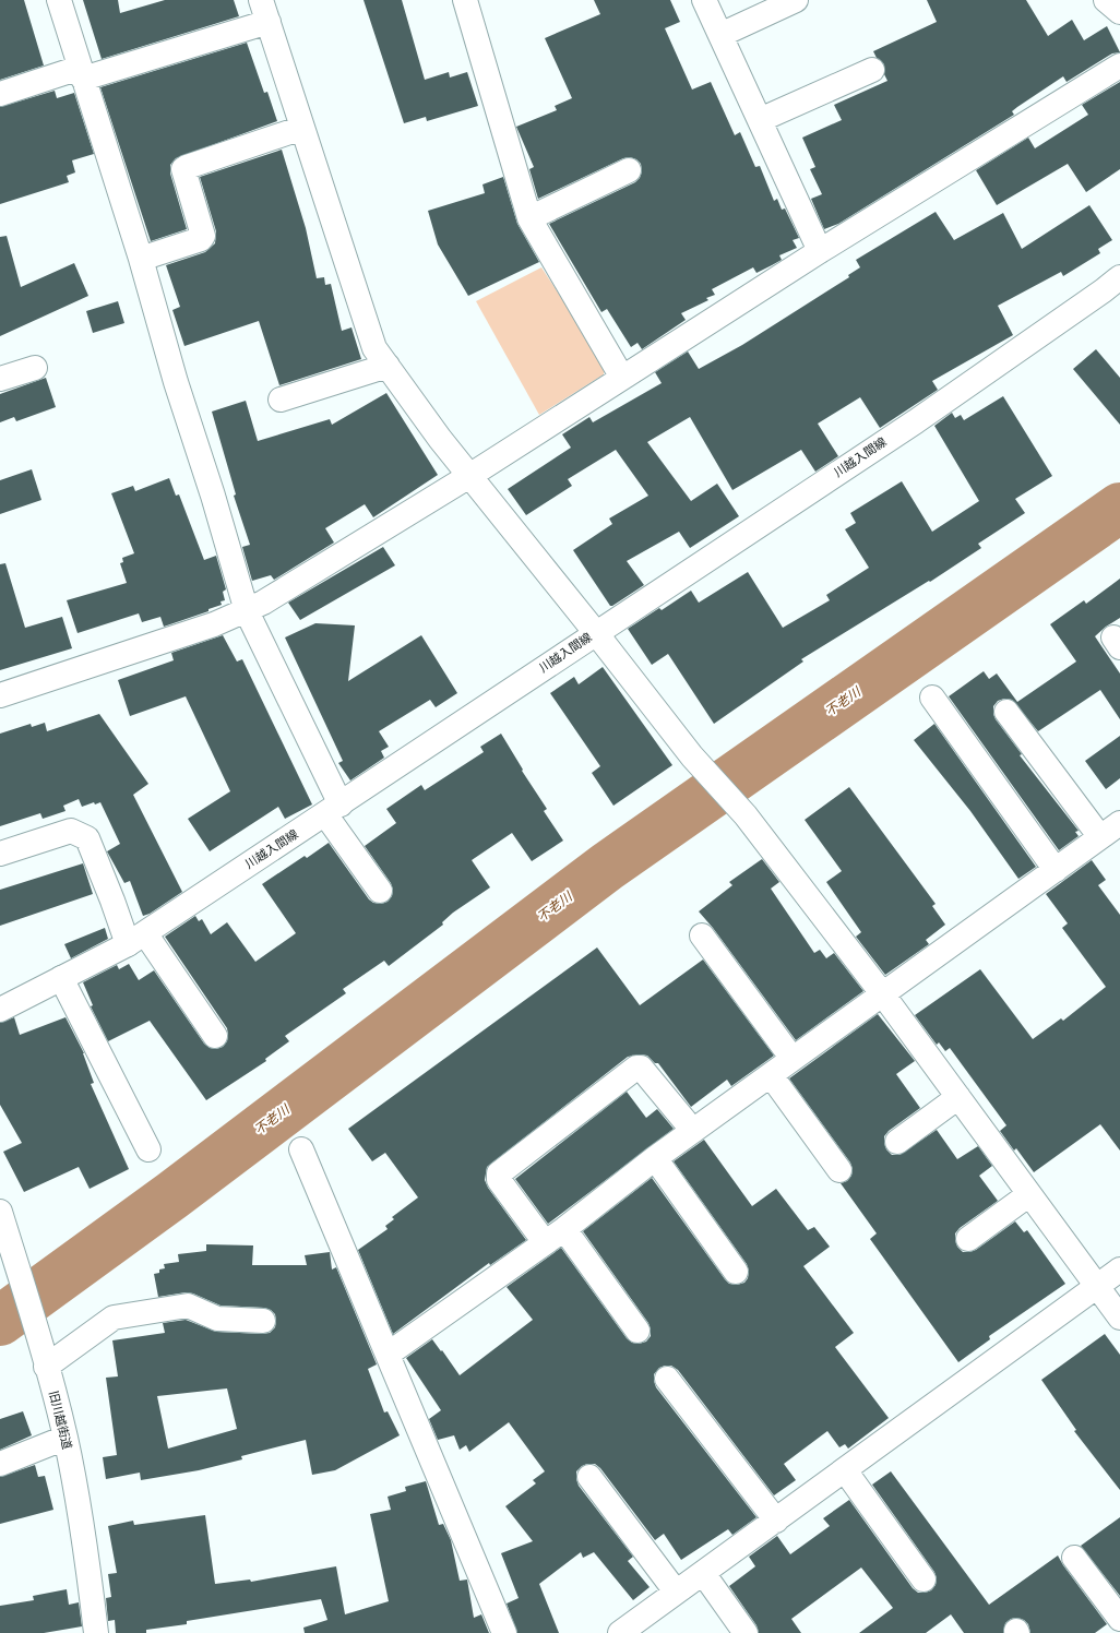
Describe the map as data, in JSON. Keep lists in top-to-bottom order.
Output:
{
  "streets": {
    "street": ["川越入間線", "旧川越街道"]
  },
  "water": ["不老川"]
}
